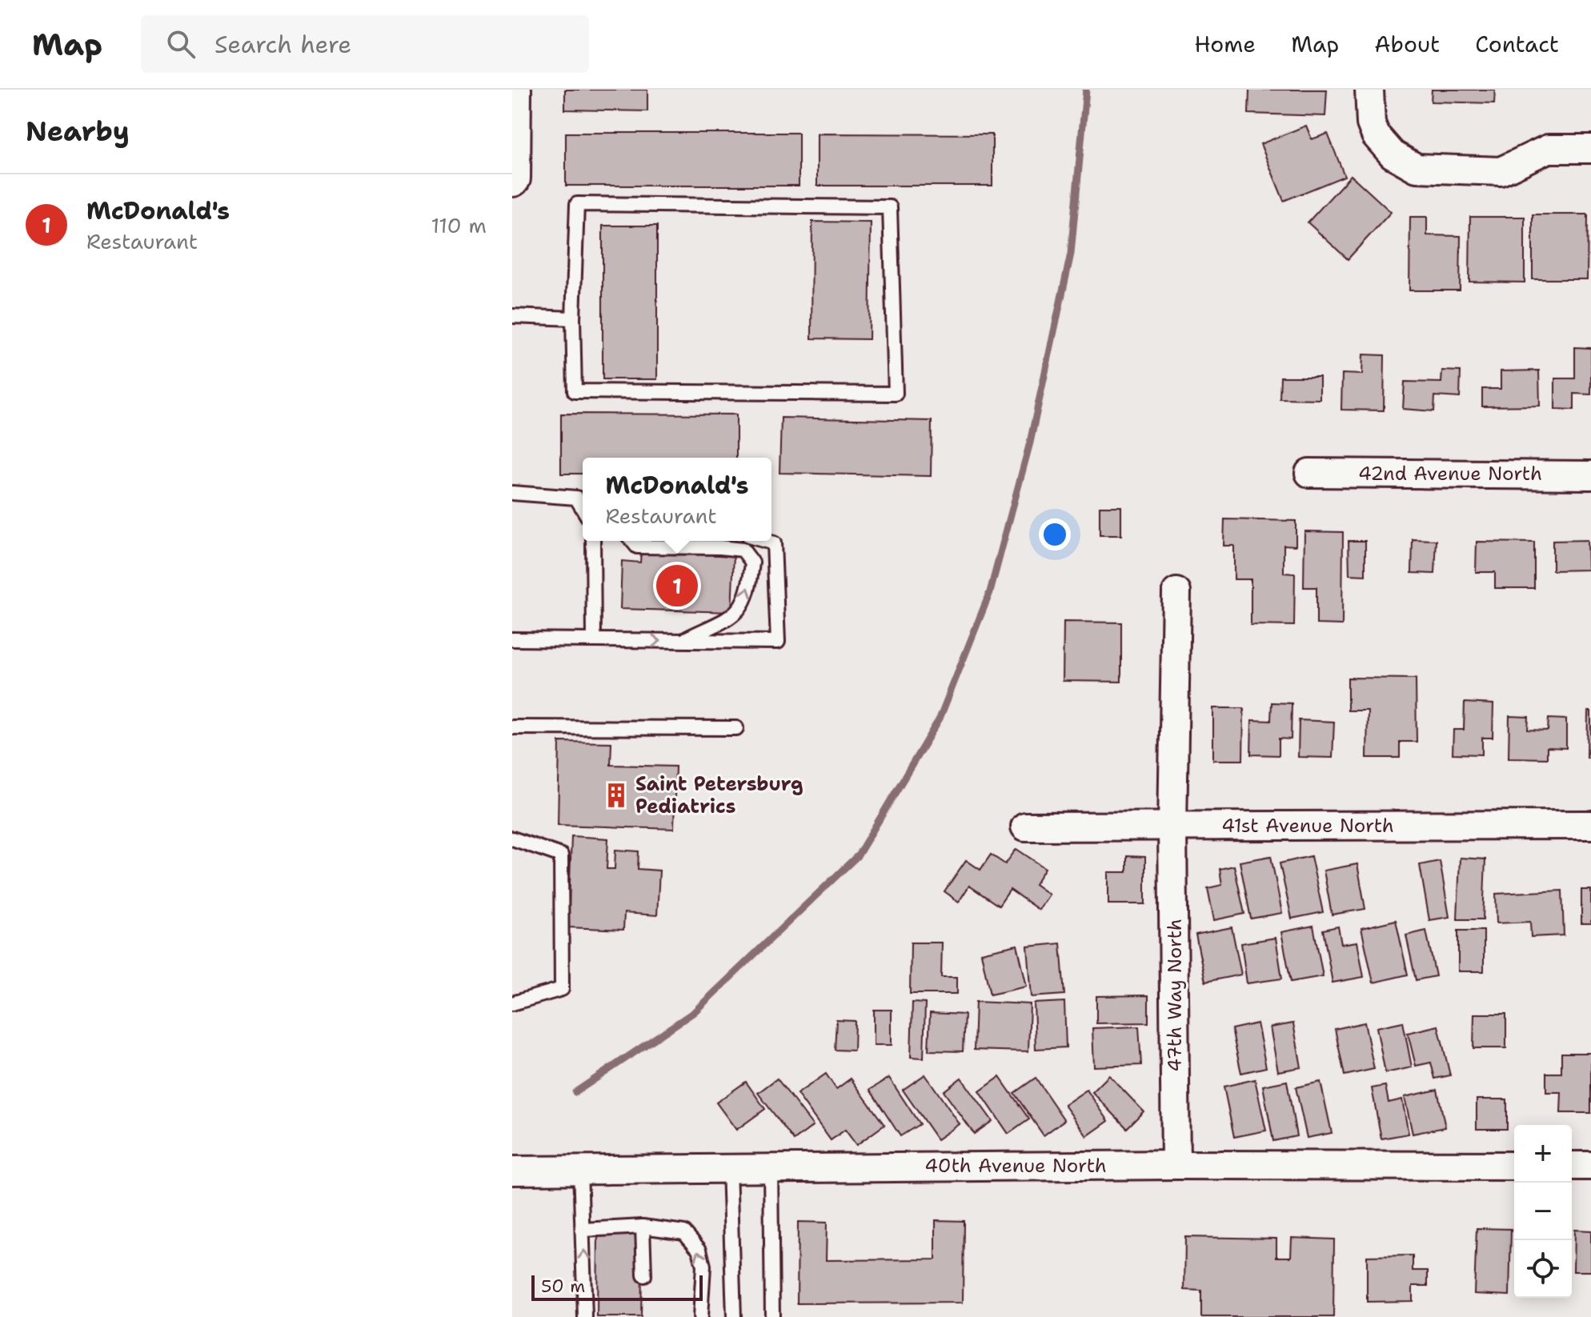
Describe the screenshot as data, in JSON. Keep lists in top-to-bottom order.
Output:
{
  "streets": {
    "street": [
      "42nd Avenue North",
      "41st Avenue North",
      "47th Way North",
      "40th Avenue North"
    ]
  },
  "crossings": [
    ["41st Avenue North", "47th Way North"],
    ["47th Way North", "40th Avenue North"]
  ],
  "places": {
    "building": ["Saint Petersburg Pediatrics"]
  },
  "scale_bar": "50 m",
  "page": {
    "header": "Map",
    "search": "Search here",
    "nav": [
      "Home",
      "Map",
      "About",
      "Contact"
    ],
    "heading": "Nearby",
    "list": [
      {
        "mark": "1",
        "name": "McDonald's",
        "note": "Restaurant",
        "value": "110 m"
      }
    ],
    "popup": ["McDonald's", "Restaurant"],
    "pins": "1",
    "map_buttons": ["+", "−"],
    "scale": "50 m"
  }
}
